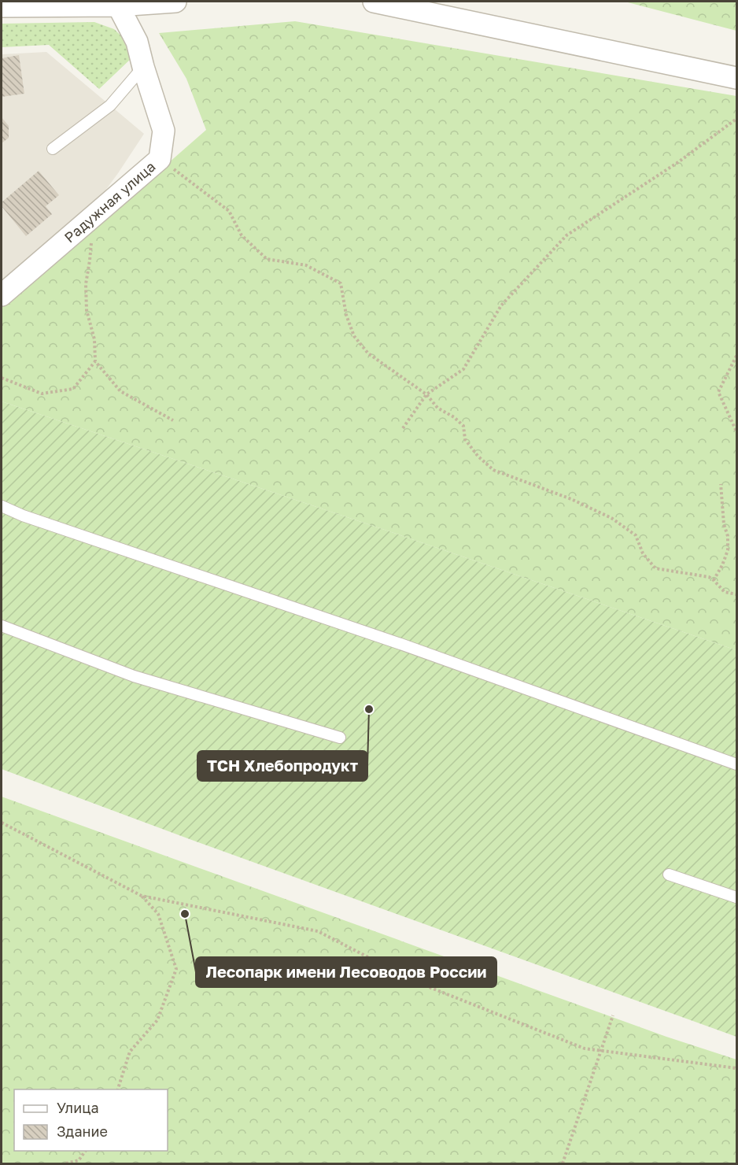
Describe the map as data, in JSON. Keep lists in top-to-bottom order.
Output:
{
  "streets": {
    "street": ["Радужная улица"]
  },
  "places": ["ТСН Хлебопродукт", "Лесопарк имени Лесоводов России"],
  "legend": ["Улица", "Здание"]
}
